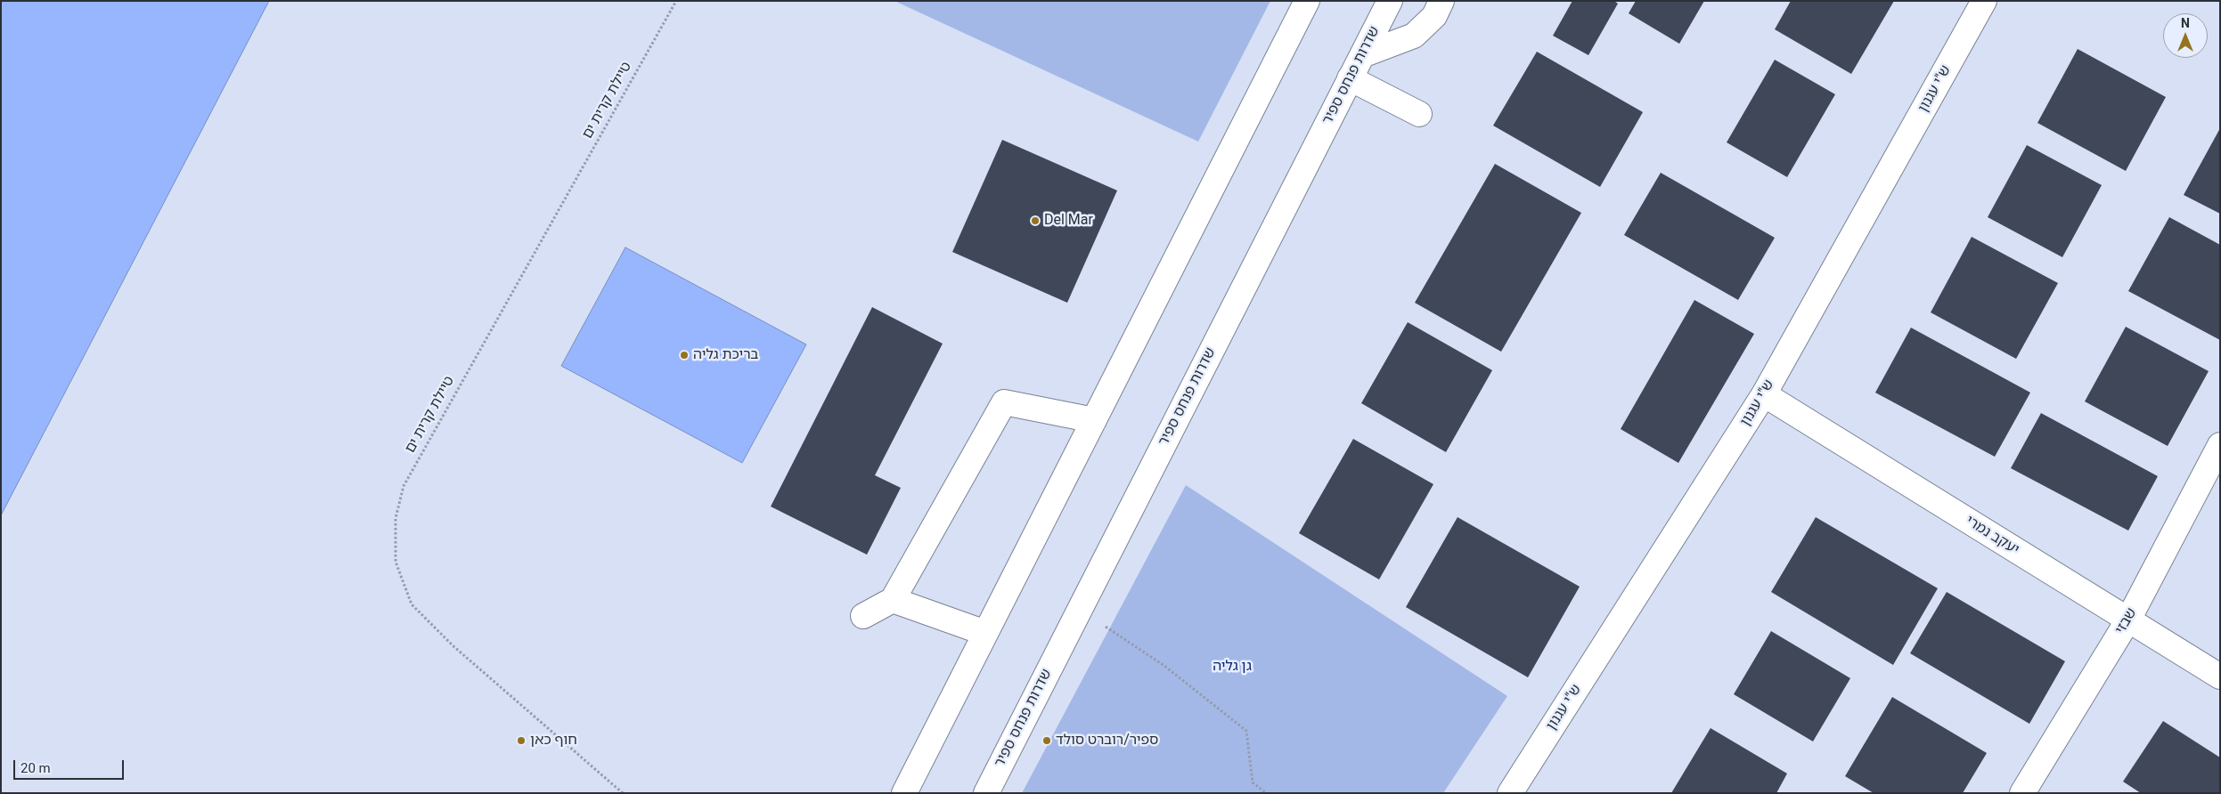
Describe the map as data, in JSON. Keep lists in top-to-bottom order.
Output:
{
  "streets": {
    "street": [
      "שדרות פנחס ספיר",
      "ש\"י עגנון",
      "יעקב נמרי",
      "שבזי"
    ],
    "path": ["טיילת קרית ים"]
  },
  "crossings": [
    ["ש\"י עגנון", "יעקב נמרי"],
    ["יעקב נמרי", "שבזי"]
  ],
  "parks": ["גן גליה"],
  "places": [
    "Del Mar",
    "בריכת גליה",
    "חוף כאן",
    "ספיר/רוברט סולד"
  ],
  "scale_bar": "20 m",
  "north": "top"
}
